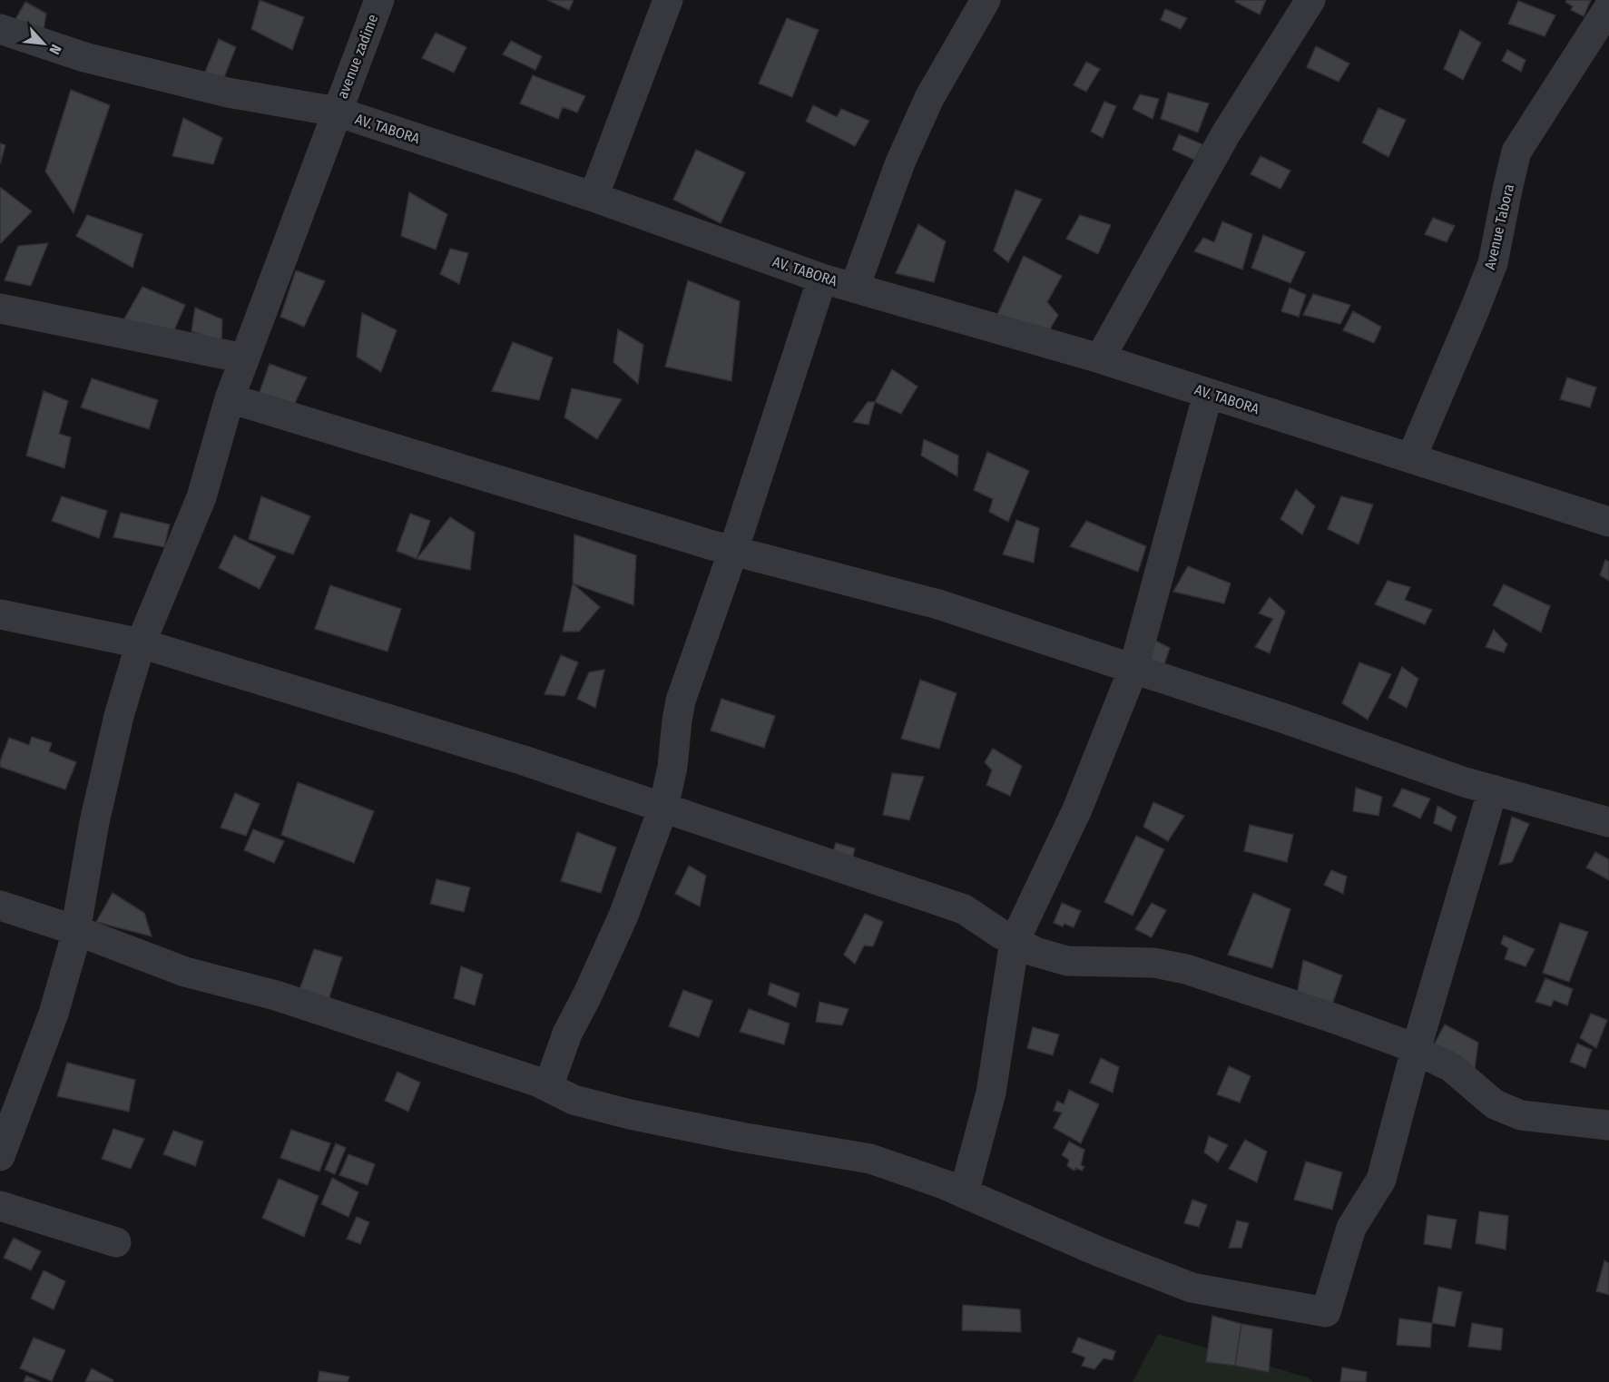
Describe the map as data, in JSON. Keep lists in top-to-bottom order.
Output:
{
  "streets": {
    "street": ["avenue zadime", "AV. TABORA", "Avenue Tabora"]
  },
  "crossings": [
    ["avenue zadime", "AV. TABORA"],
    ["AV. TABORA", "Avenue Tabora"]
  ],
  "north": "bottom right"
}
